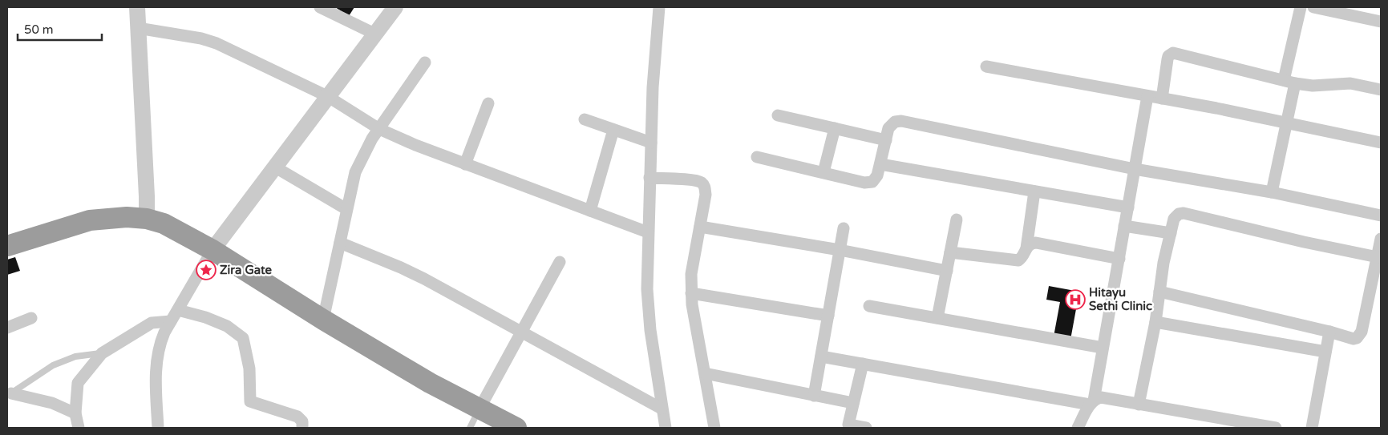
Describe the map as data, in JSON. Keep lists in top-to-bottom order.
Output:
{
  "places": {
    "place": ["Zira Gate"],
    "hospital": ["Hitayu Sethi Clinic"]
  },
  "scale_bar": "50 m"
}
